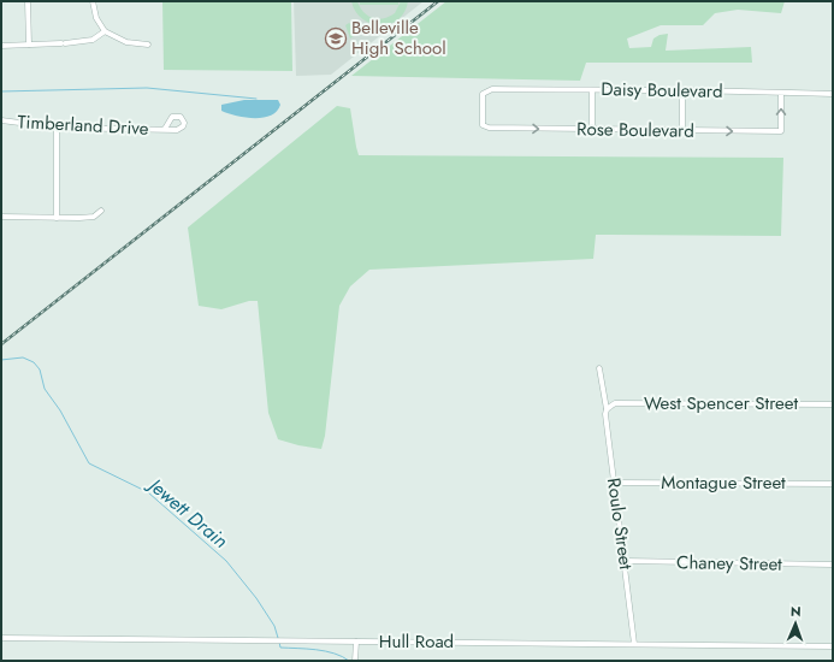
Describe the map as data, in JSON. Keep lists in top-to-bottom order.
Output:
{
  "streets": {
    "street": [
      "Daisy Boulevard",
      "Timberland Drive",
      "Rose Boulevard",
      "West Spencer Street",
      "Montague Street",
      "Roulo Street",
      "Chaney Street",
      "Hull Road"
    ]
  },
  "crossings": [
    ["Daisy Boulevard", "Rose Boulevard"],
    ["West Spencer Street", "Roulo Street"],
    ["Montague Street", "Roulo Street"],
    ["Roulo Street", "Chaney Street"],
    ["Roulo Street", "Hull Road"]
  ],
  "one_way": ["Rose Boulevard"],
  "water": ["Jewett Drain"],
  "places": {
    "school or university": ["Belleville High School"]
  },
  "north": "top"
}
